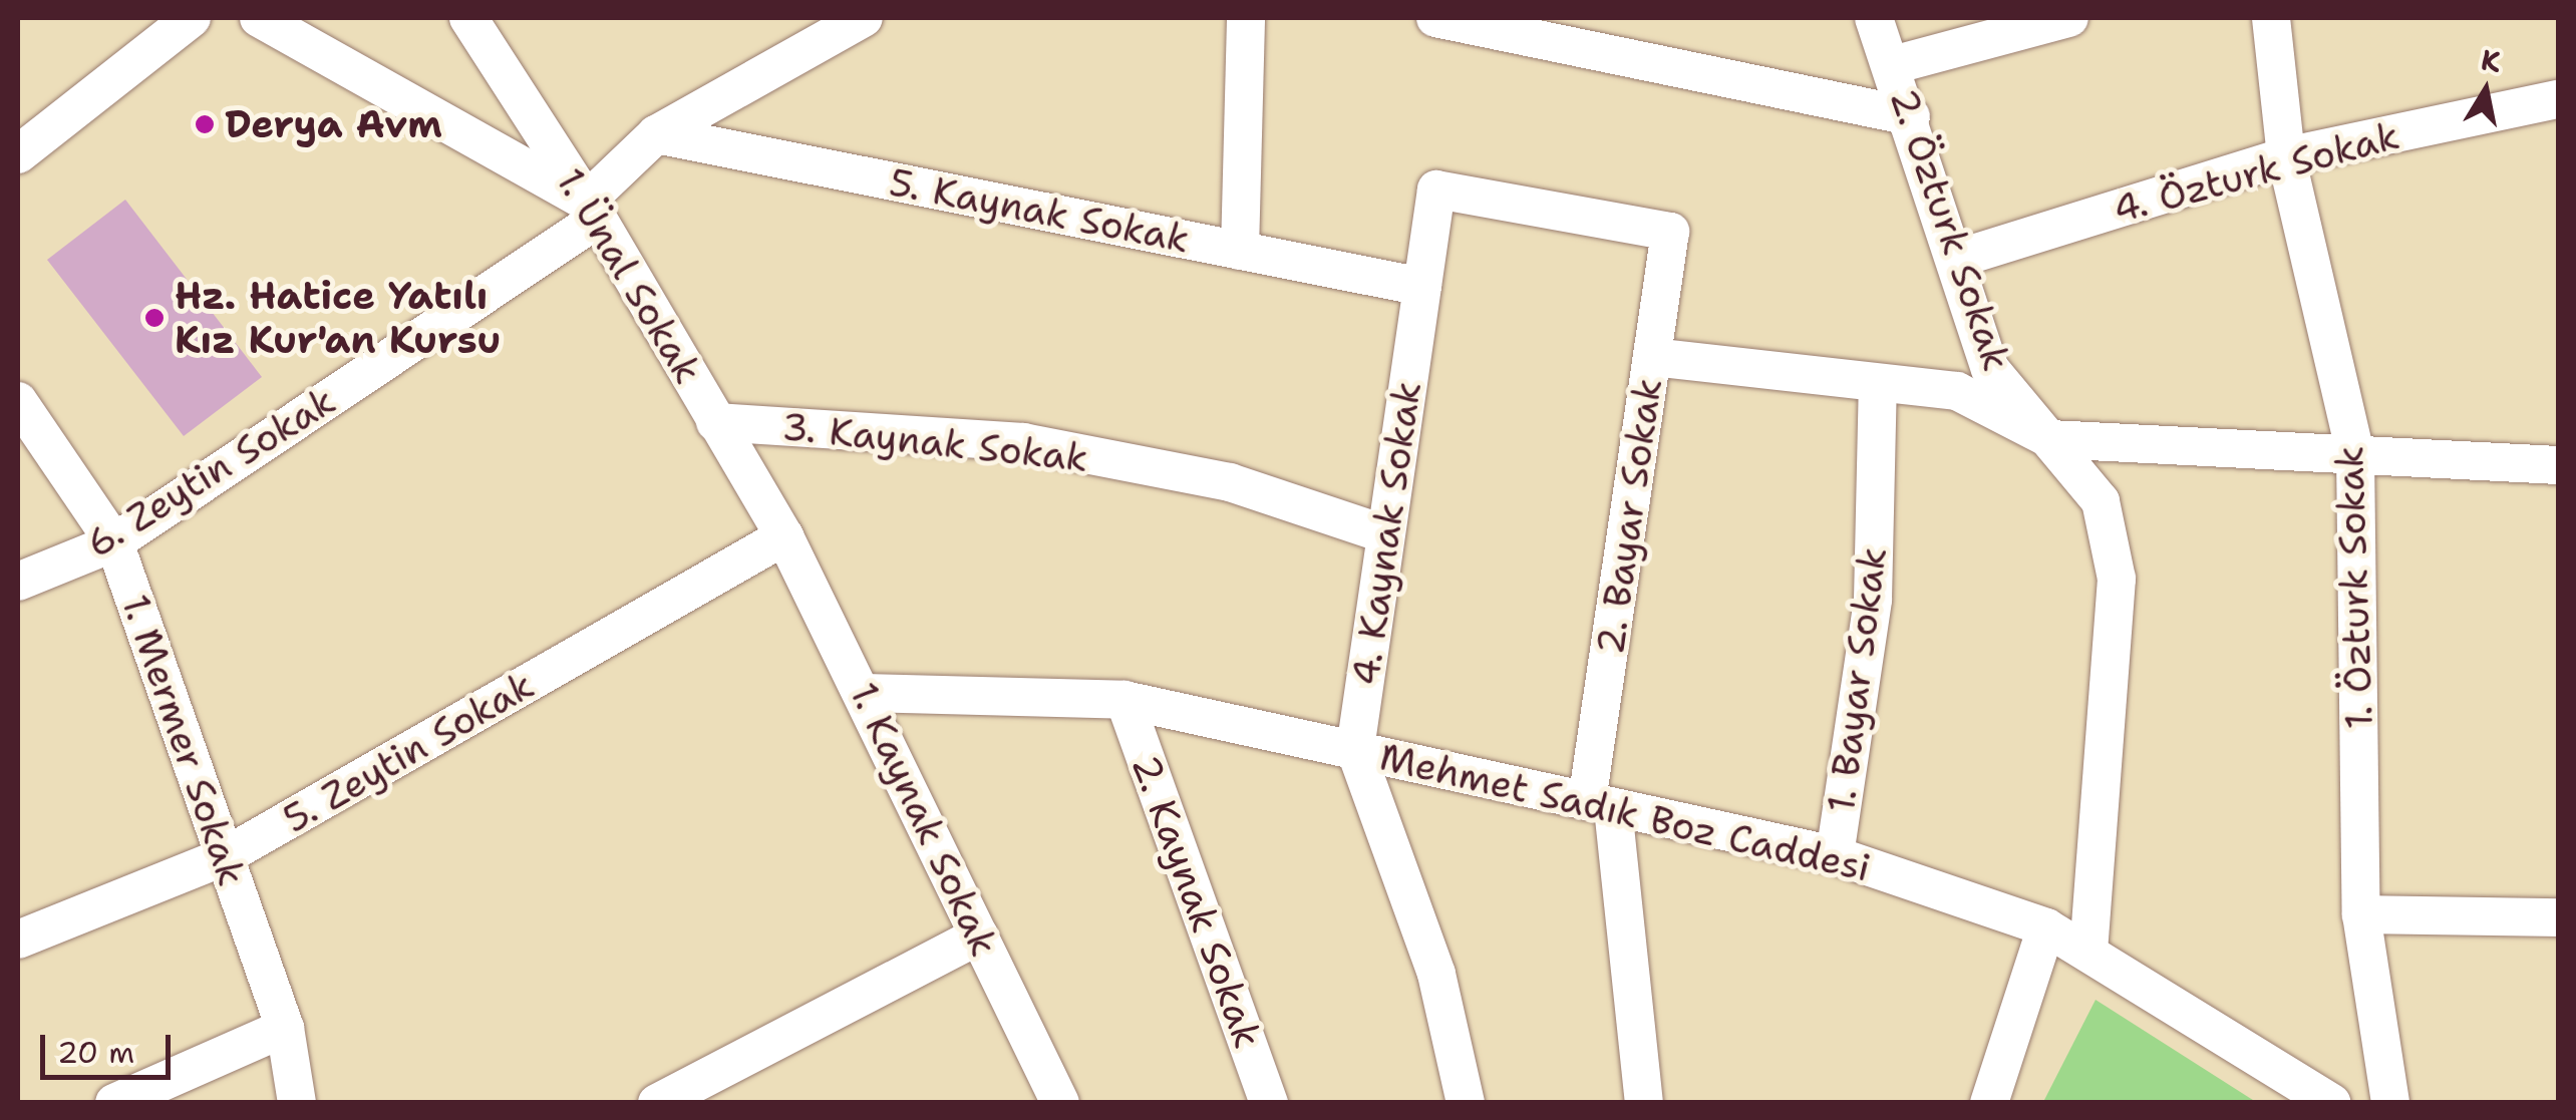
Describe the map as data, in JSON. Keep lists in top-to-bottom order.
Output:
{
  "streets": {
    "street": [
      "4. Özturk Sokak",
      "5. Kaynak Sokak",
      "2. Özturk Sokak",
      "1. Ünal Sokak",
      "3. Kaynak Sokak",
      "6. Zeytin Sokak",
      "2. Bayar Sokak",
      "4. Kaynak Sokak",
      "1. Özturk Sokak",
      "1. Bayar Sokak",
      "1. Mermer Sokak",
      "5. Zeytin Sokak",
      "Mehmet Sadık Boz Caddesi",
      "1. Kaynak Sokak",
      "2. Kaynak Sokak"
    ]
  },
  "crossings": [
    ["4. Özturk Sokak", "2. Özturk Sokak"],
    ["4. Özturk Sokak", "1. Özturk Sokak"],
    ["5. Kaynak Sokak", "6. Zeytin Sokak"],
    ["5. Kaynak Sokak", "4. Kaynak Sokak"],
    ["2. Özturk Sokak", "Mehmet Sadık Boz Caddesi"],
    ["1. Ünal Sokak", "3. Kaynak Sokak"],
    ["1. Ünal Sokak", "6. Zeytin Sokak"],
    ["1. Ünal Sokak", "5. Zeytin Sokak"],
    ["1. Ünal Sokak", "1. Kaynak Sokak"],
    ["3. Kaynak Sokak", "4. Kaynak Sokak"],
    ["6. Zeytin Sokak", "1. Mermer Sokak"],
    ["2. Bayar Sokak", "4. Kaynak Sokak"],
    ["2. Bayar Sokak", "Mehmet Sadık Boz Caddesi"],
    ["4. Kaynak Sokak", "Mehmet Sadık Boz Caddesi"],
    ["1. Bayar Sokak", "Mehmet Sadık Boz Caddesi"],
    ["1. Mermer Sokak", "5. Zeytin Sokak"],
    ["5. Zeytin Sokak", "1. Kaynak Sokak"],
    ["Mehmet Sadık Boz Caddesi", "1. Kaynak Sokak"],
    ["Mehmet Sadık Boz Caddesi", "2. Kaynak Sokak"]
  ],
  "places": ["Derya Avm", "Hz. Hatice Yatılı Kız Kur'an Kursu"],
  "scale_bar": "20 m",
  "north": "top"
}
